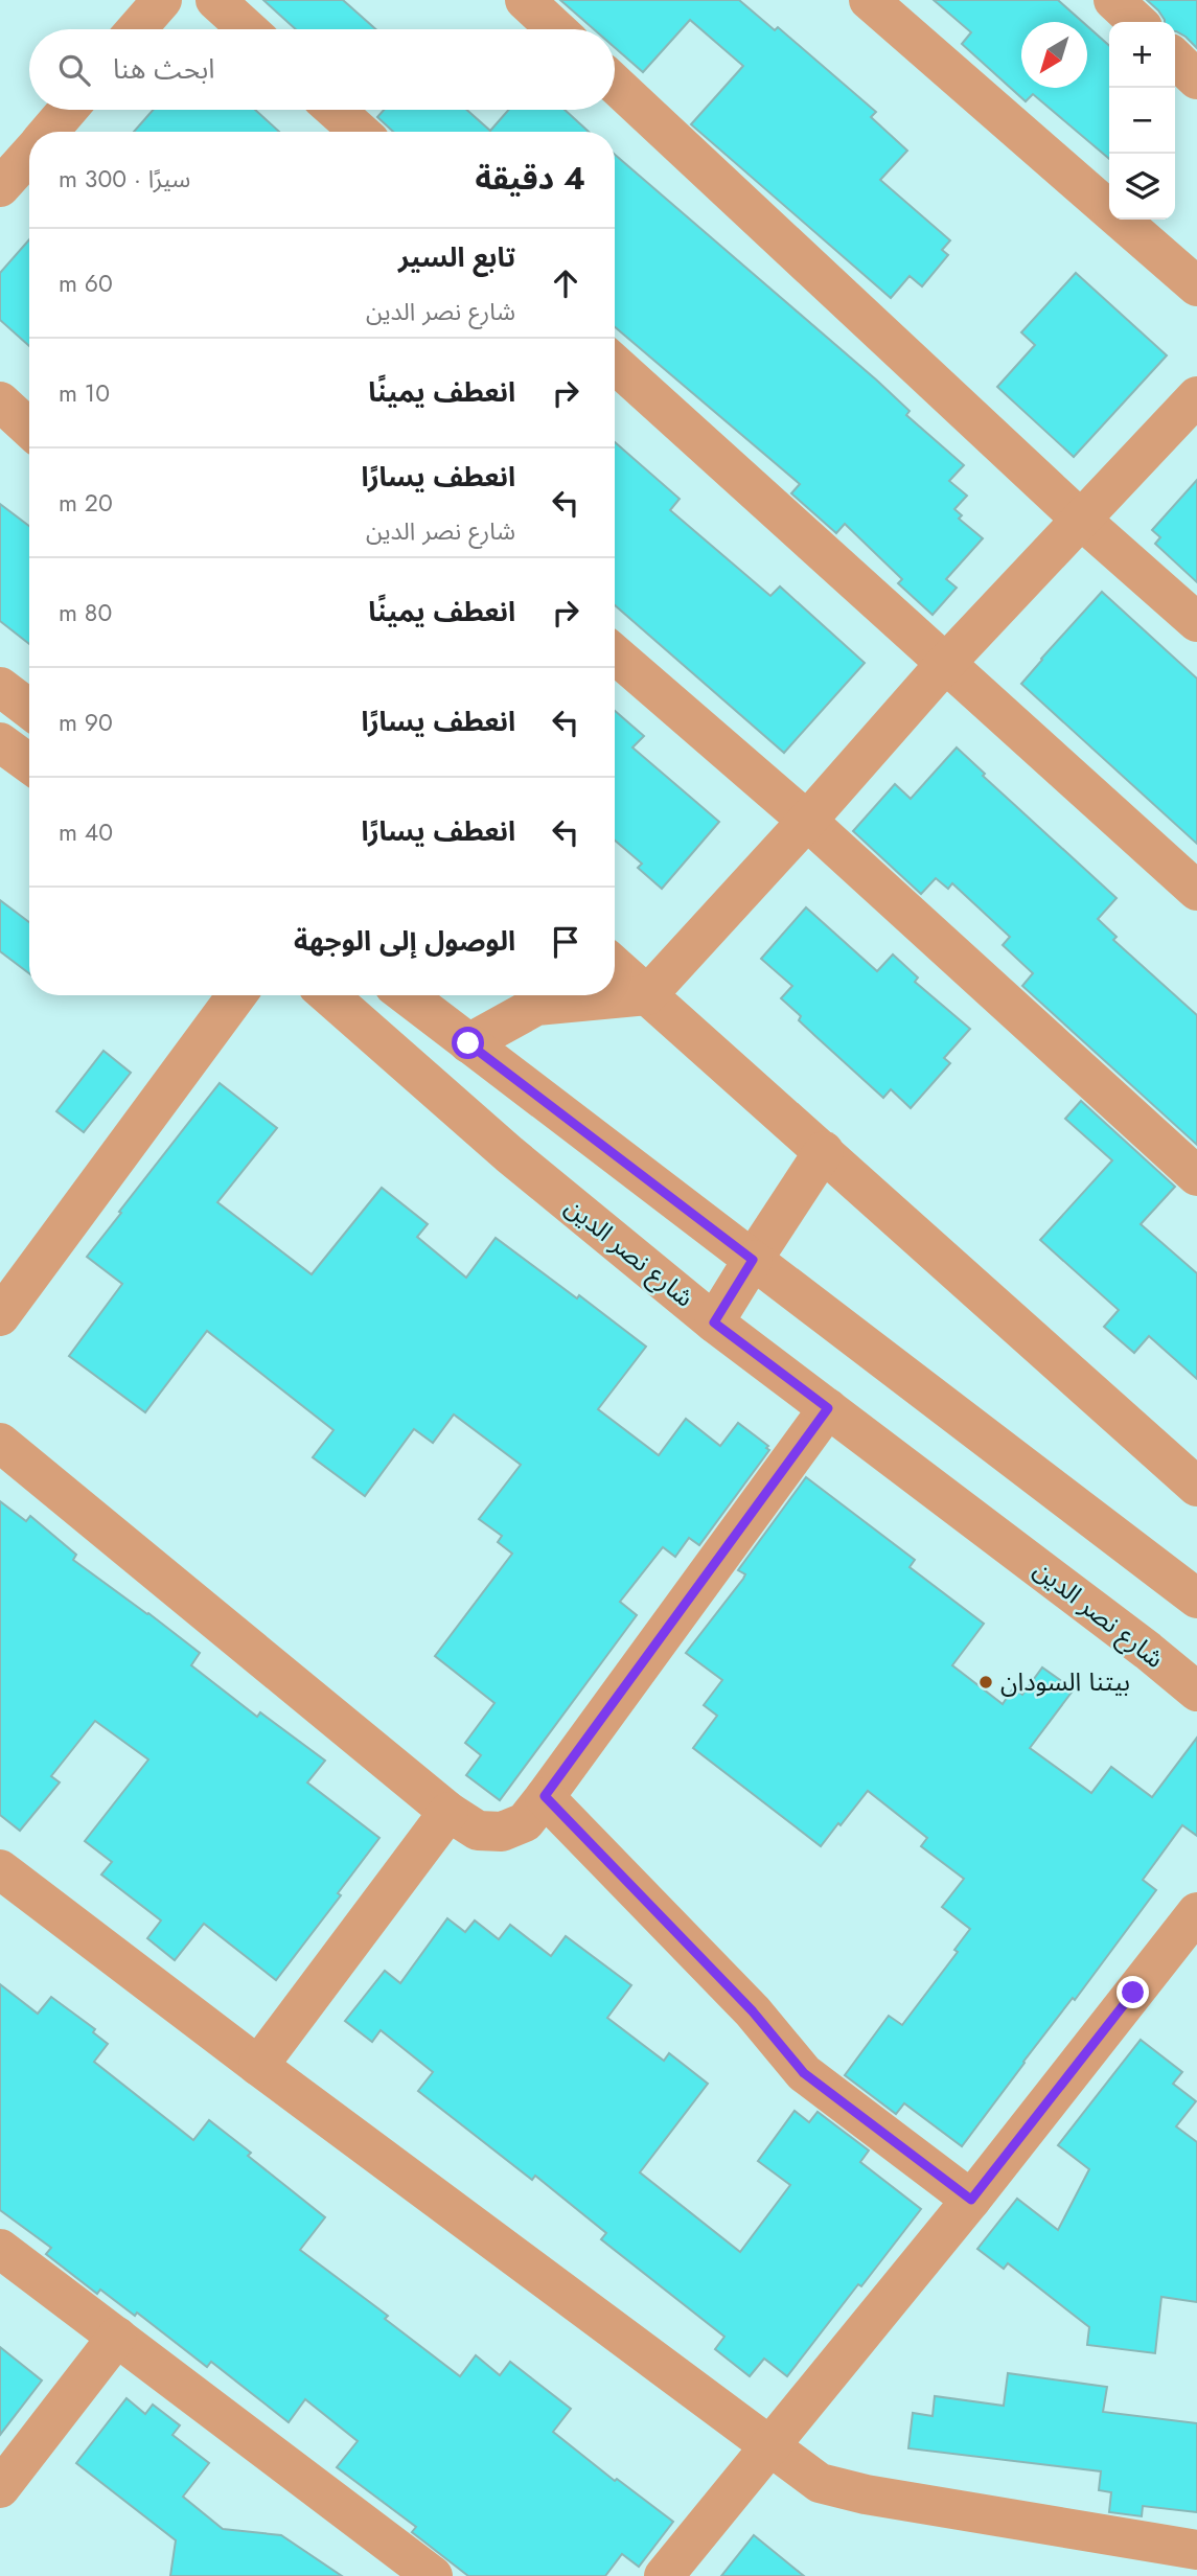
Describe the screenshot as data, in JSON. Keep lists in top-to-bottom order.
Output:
{
  "streets": {
    "street": ["شارع نصر الدين"]
  },
  "places": ["بيتنا السودان"],
  "north": "bottom left",
  "page": {
    "map_buttons": ["+", "−"],
    "search": "ابحث هنا",
    "heading": ["4 دقيقة", "سيرًا · 300 m"],
    "list": [
      ["تابع السير", "شارع نصر الدين", "60 m"],
      ["انعطف يمينًا", "10 m"],
      ["انعطف يسارًا", "شارع نصر الدين", "20 m"],
      ["انعطف يمينًا", "80 m"],
      ["انعطف يسارًا", "90 m"],
      ["انعطف يسارًا", "40 m"],
      "الوصول إلى الوجهة"
    ]
  }
}
